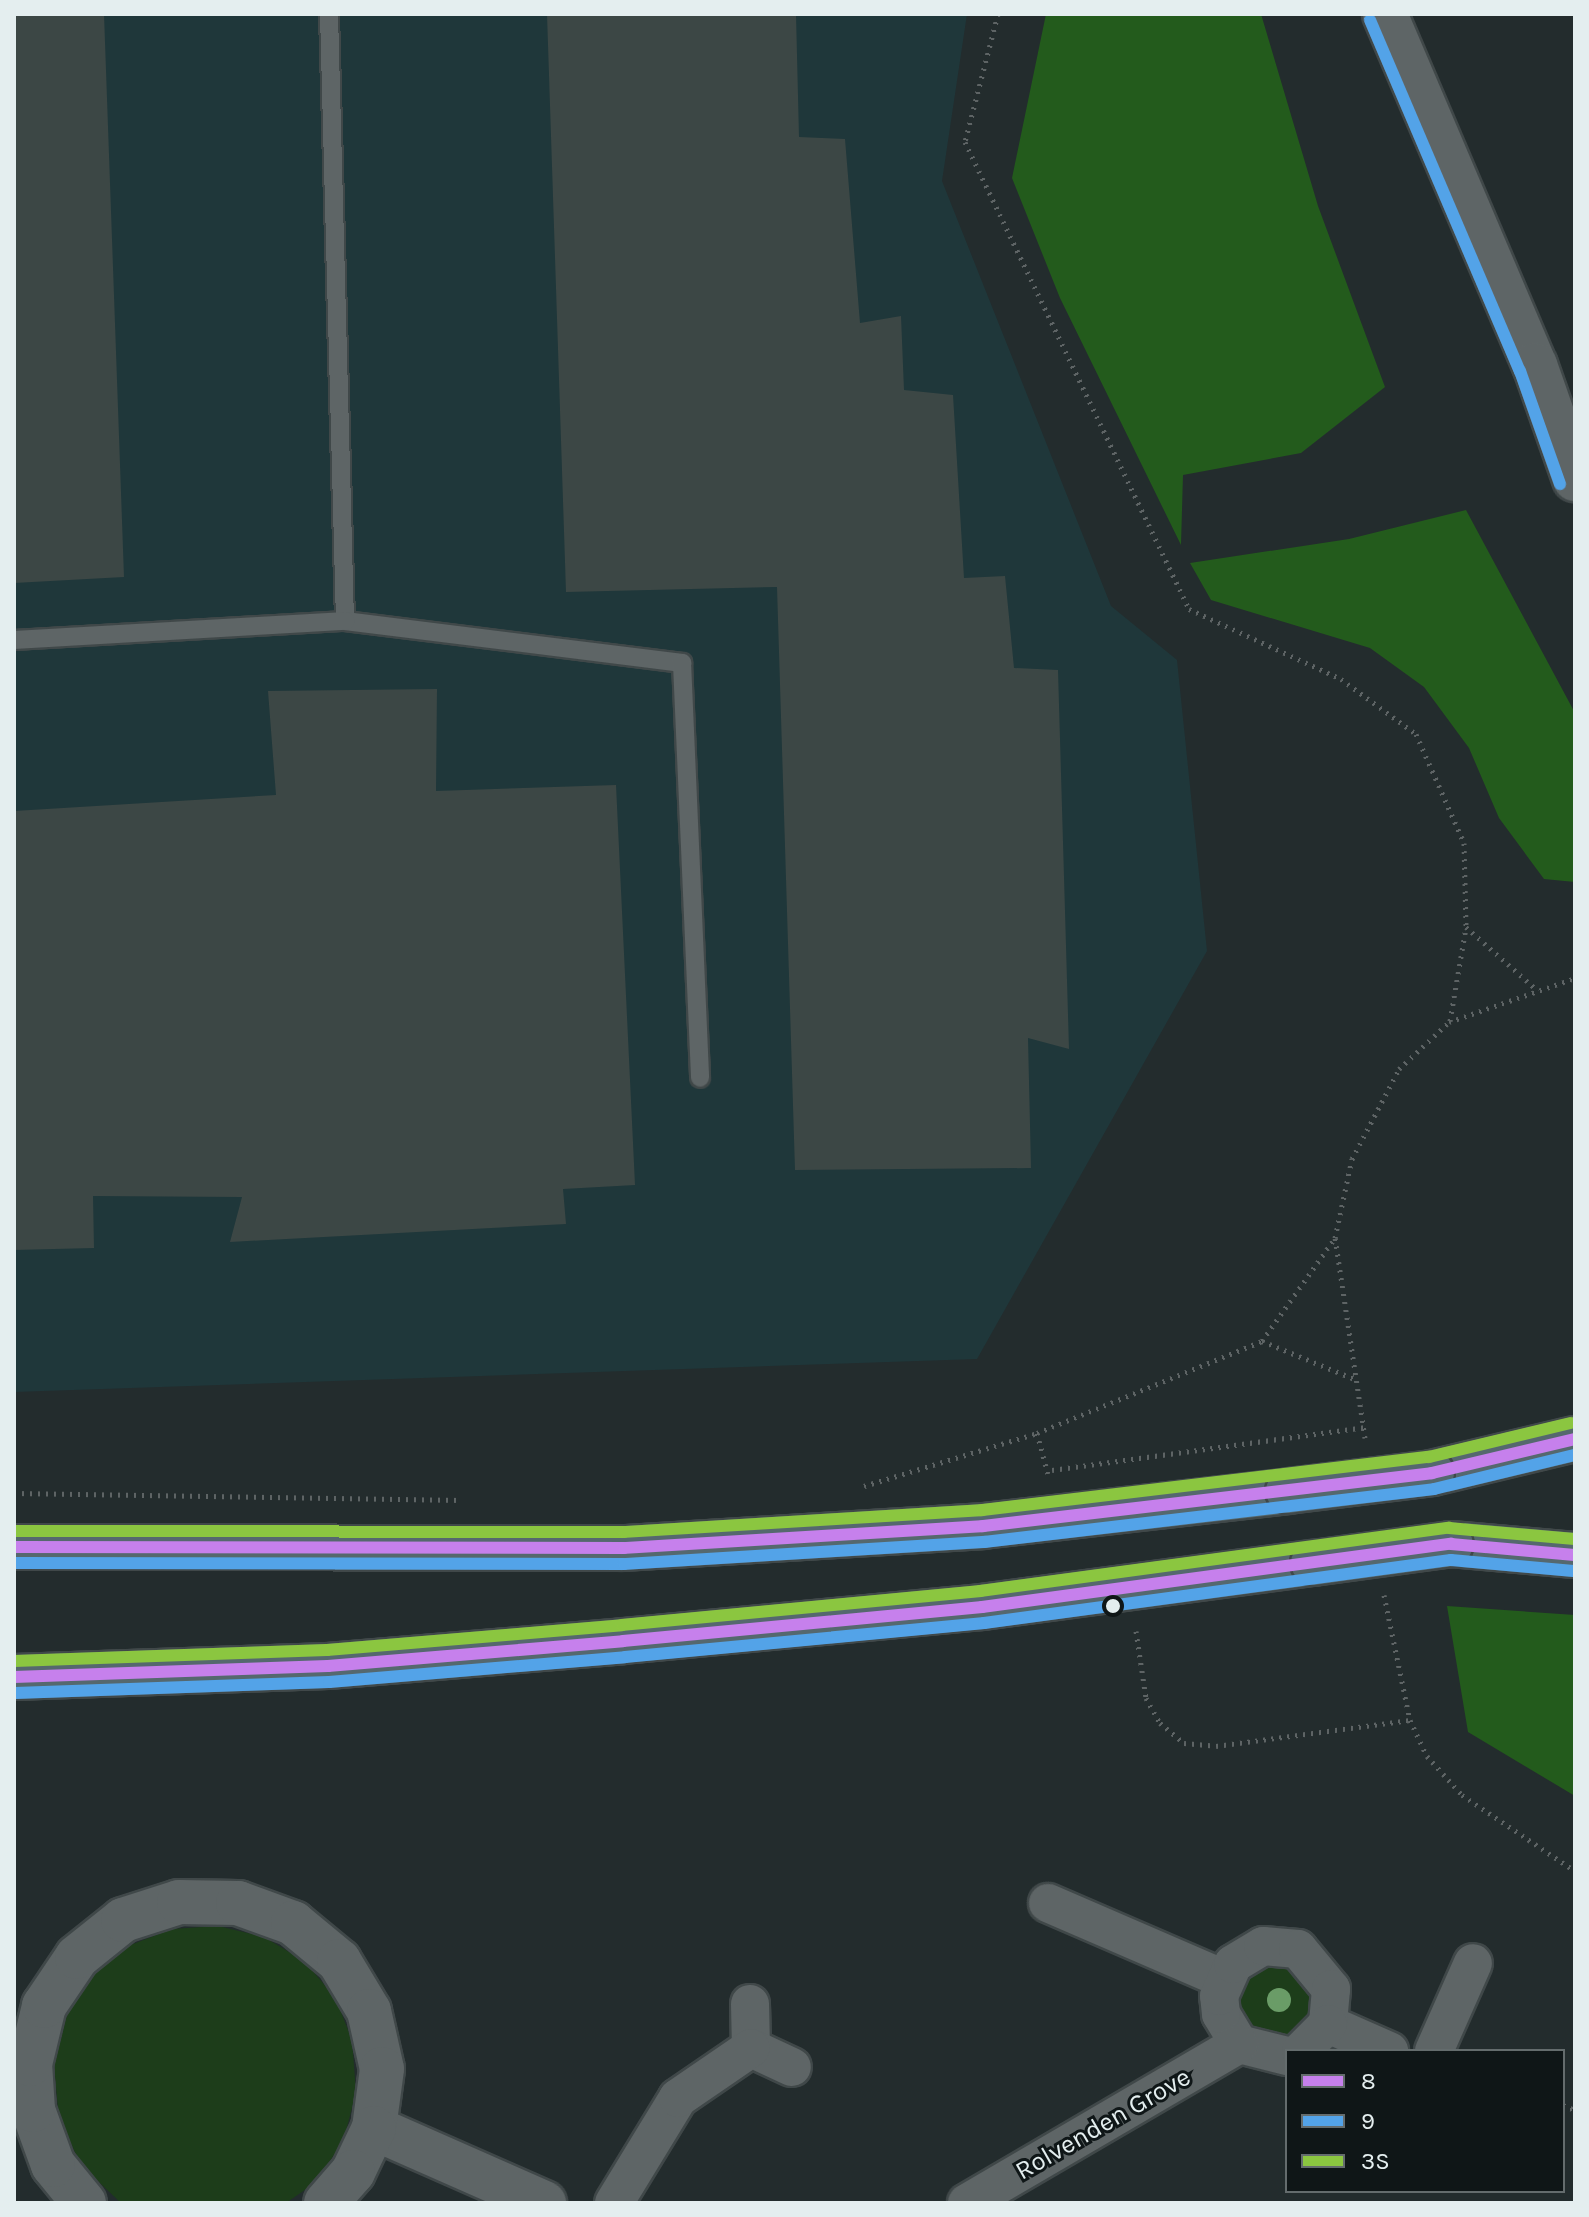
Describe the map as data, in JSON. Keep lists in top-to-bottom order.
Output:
{
  "streets": {
    "street": ["Rolvenden Grove"]
  },
  "lines": ["transit line 9", "transit line 3S", "transit line 8"],
  "legend": ["8", "9", "3S"]
}
